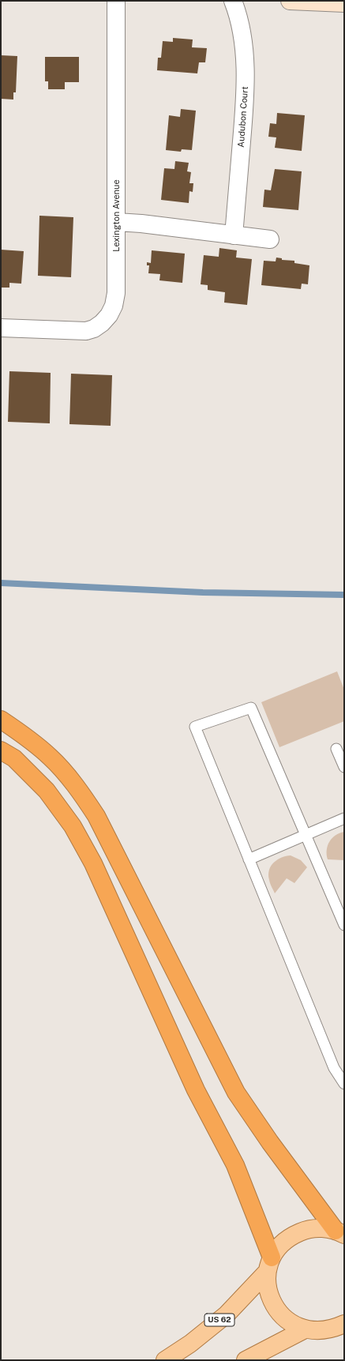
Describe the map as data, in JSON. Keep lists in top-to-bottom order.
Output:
{
  "streets": {
    "main road": ["US 62"],
    "street": ["Audubon Court", "Lexington Avenue"]
  }
}
